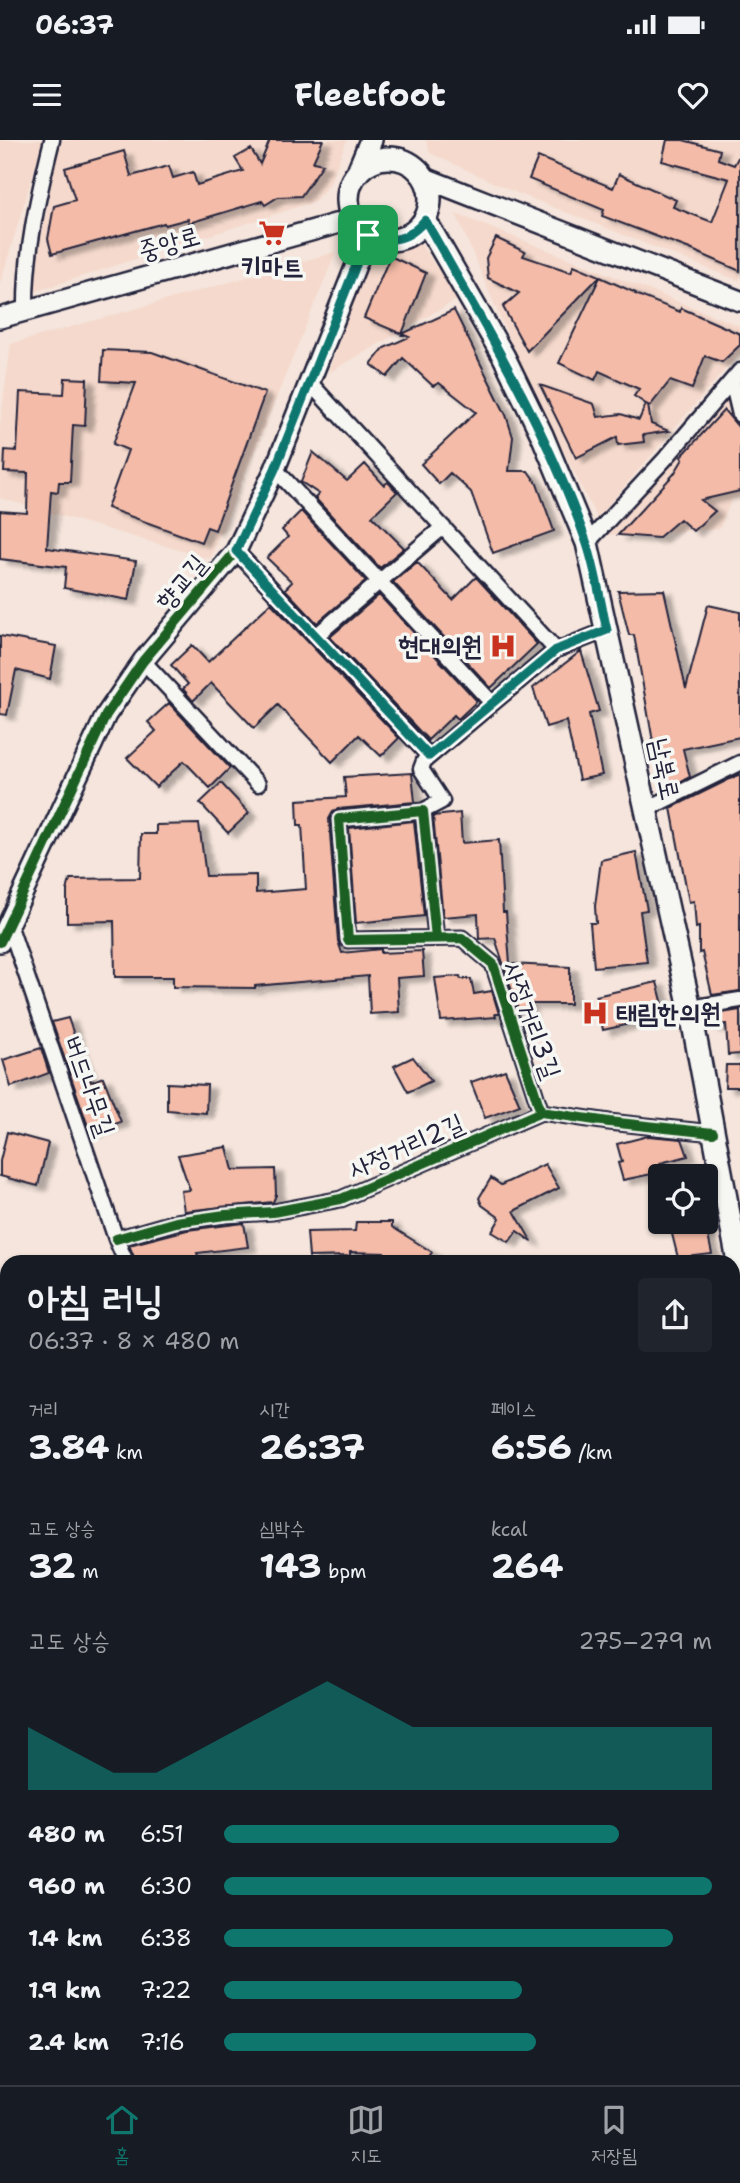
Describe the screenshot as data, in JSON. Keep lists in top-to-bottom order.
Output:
{
  "streets": {
    "main road": ["남북로"],
    "street": [
      "중앙로",
      "향교길",
      "사정거리3길",
      "버드나무길",
      "사정거리2길"
    ]
  },
  "crossings": [
    ["중앙로", "향교길"],
    ["중앙로", "남북로"],
    ["향교길", "남북로"],
    ["향교길", "버드나무길"],
    ["사정거리3길", "사정거리2길"],
    ["버드나무길", "사정거리2길"]
  ],
  "places": {
    "supermarket": ["키마트"],
    "hospital": ["현대의원", "태림한의원"]
  },
  "page": {
    "status": "06:37",
    "header": "Fleetfoot",
    "heading": ["아침 러닝", "06:37 · 8 × 480 m"],
    "stats": [
      ["거리", "3.84 km"],
      ["시간", "26:37"],
      ["페이스", "6:56 /km"],
      ["고도 상승", "32 m"],
      ["심박수", "143 bpm"],
      ["kcal", "264"]
    ],
    "chart": ["고도 상승", "275–279 m"],
    "list": [
      {
        "name": "480 m",
        "note": "6:51"
      },
      {
        "name": "960 m",
        "note": "6:30"
      },
      {
        "name": "1.4 km",
        "note": "6:38"
      },
      {
        "name": "1.9 km",
        "note": "7:22"
      },
      {
        "name": "2.4 km",
        "note": "7:16"
      }
    ],
    "tabs": ["홈", "지도", "저장됨"]
  }
}
